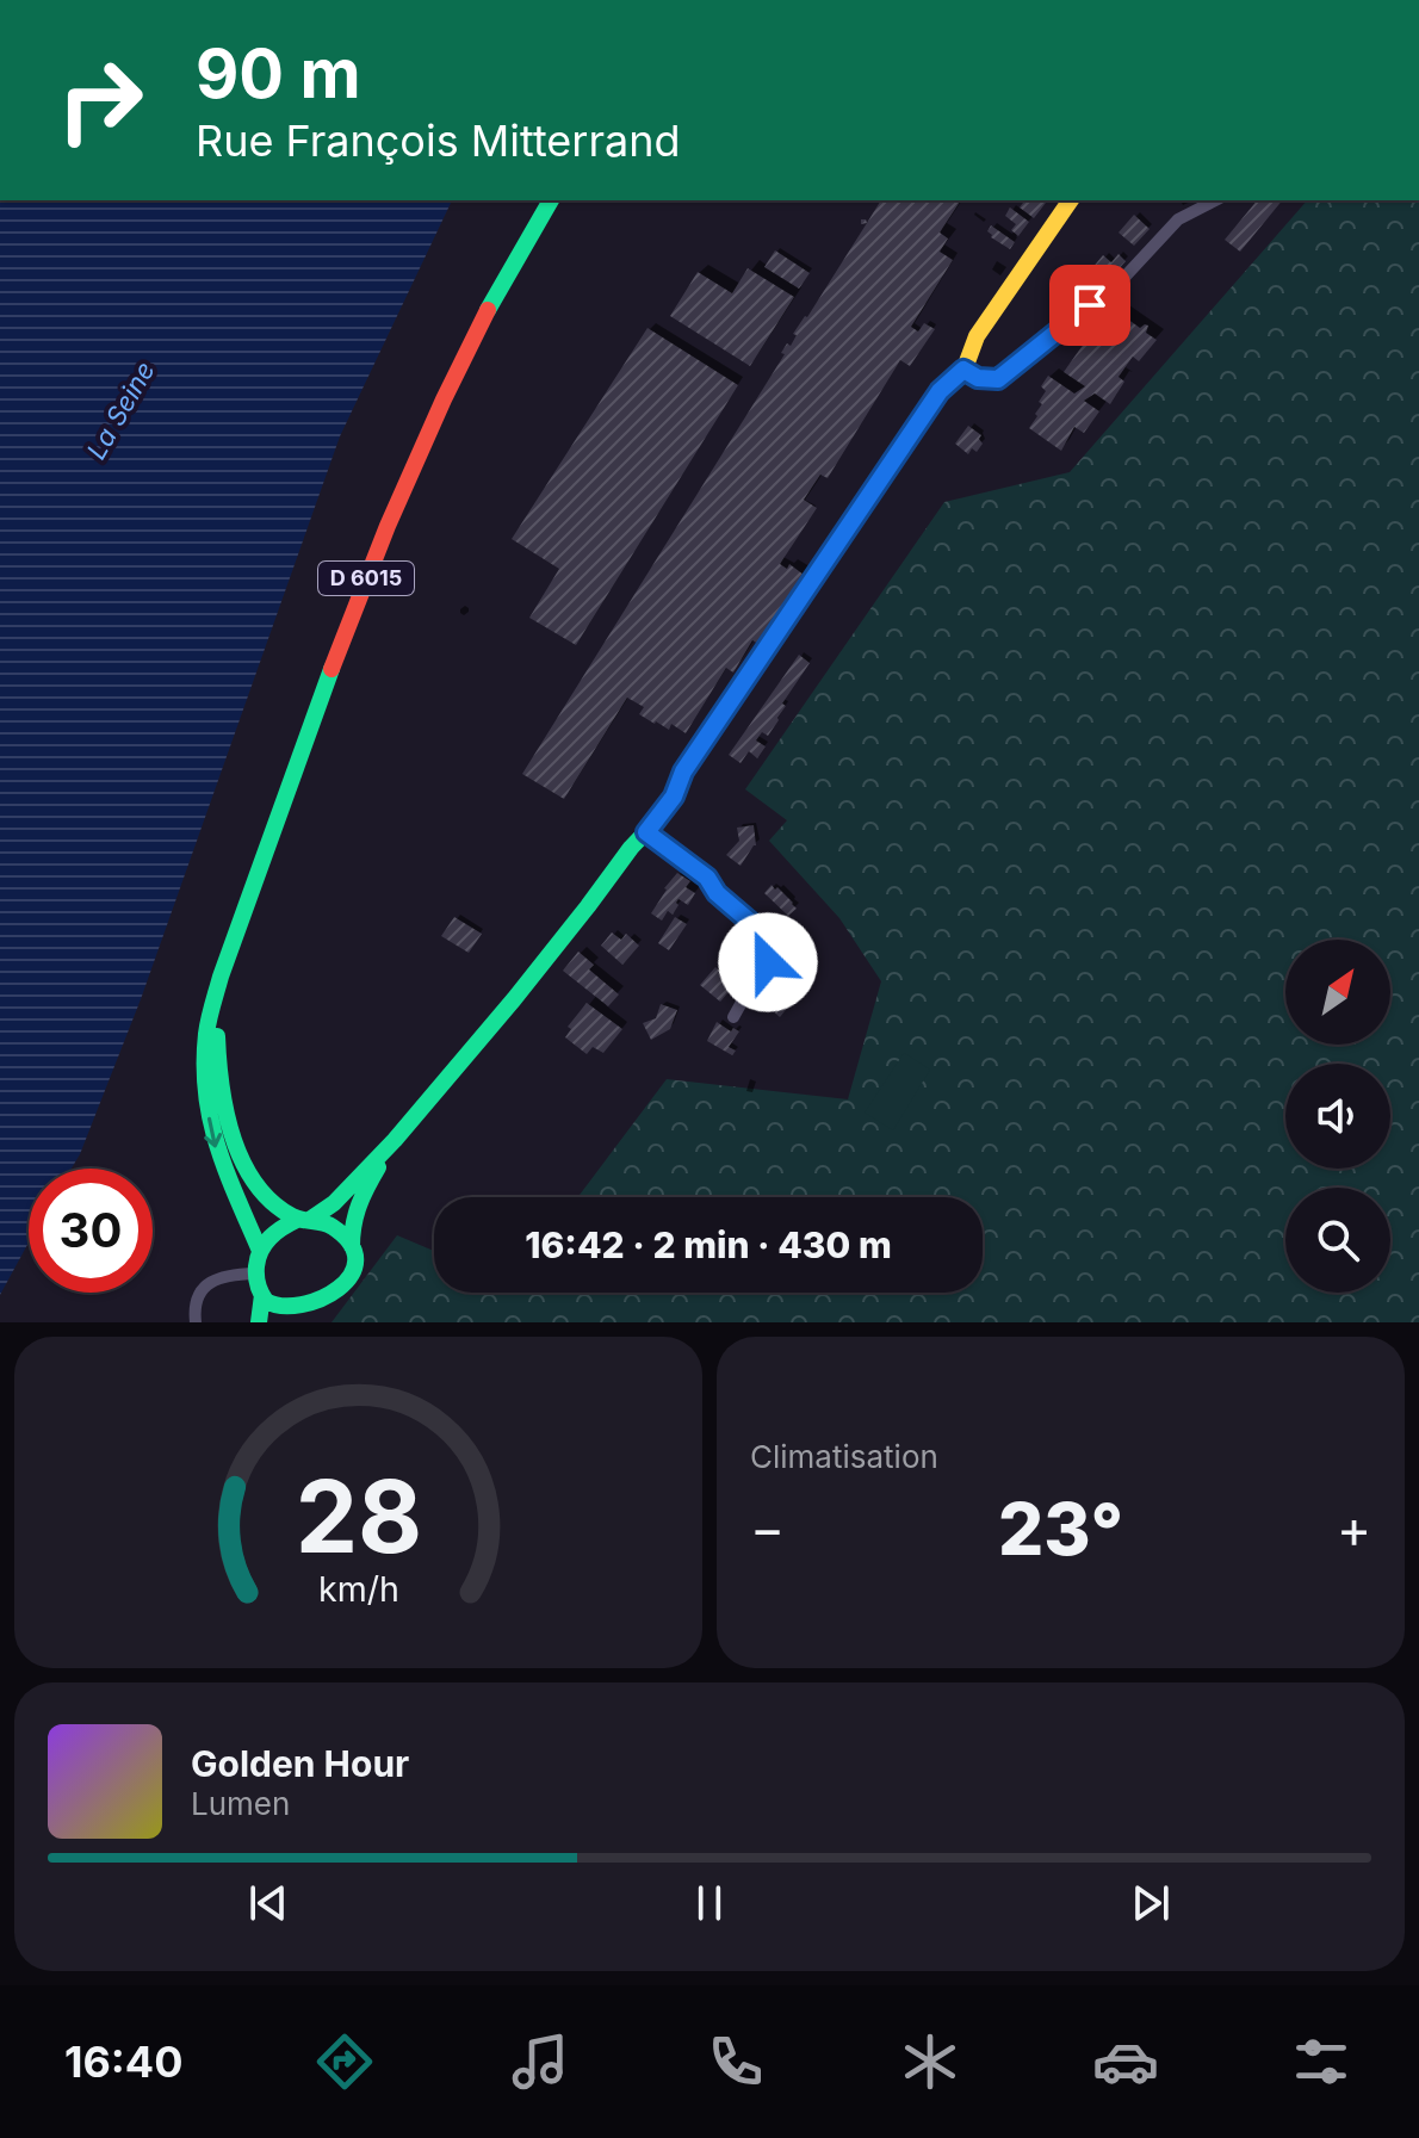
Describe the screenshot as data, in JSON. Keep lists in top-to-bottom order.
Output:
{
  "streets": {
    "main road": ["D 6015"]
  },
  "water": ["La Seine"],
  "north": "top right",
  "page": {
    "turn": ["90 m", "Rue François Mitterrand"],
    "limit": "30",
    "trip": "16:42 · 2 min · 430 m",
    "tile": "Climatisation",
    "heat": ["−", "23°", "+"],
    "song": ["Golden Hour", "Lumen"],
    "tabs": "16:40",
    "gauge": ["28", "km/h"]
  }
}
